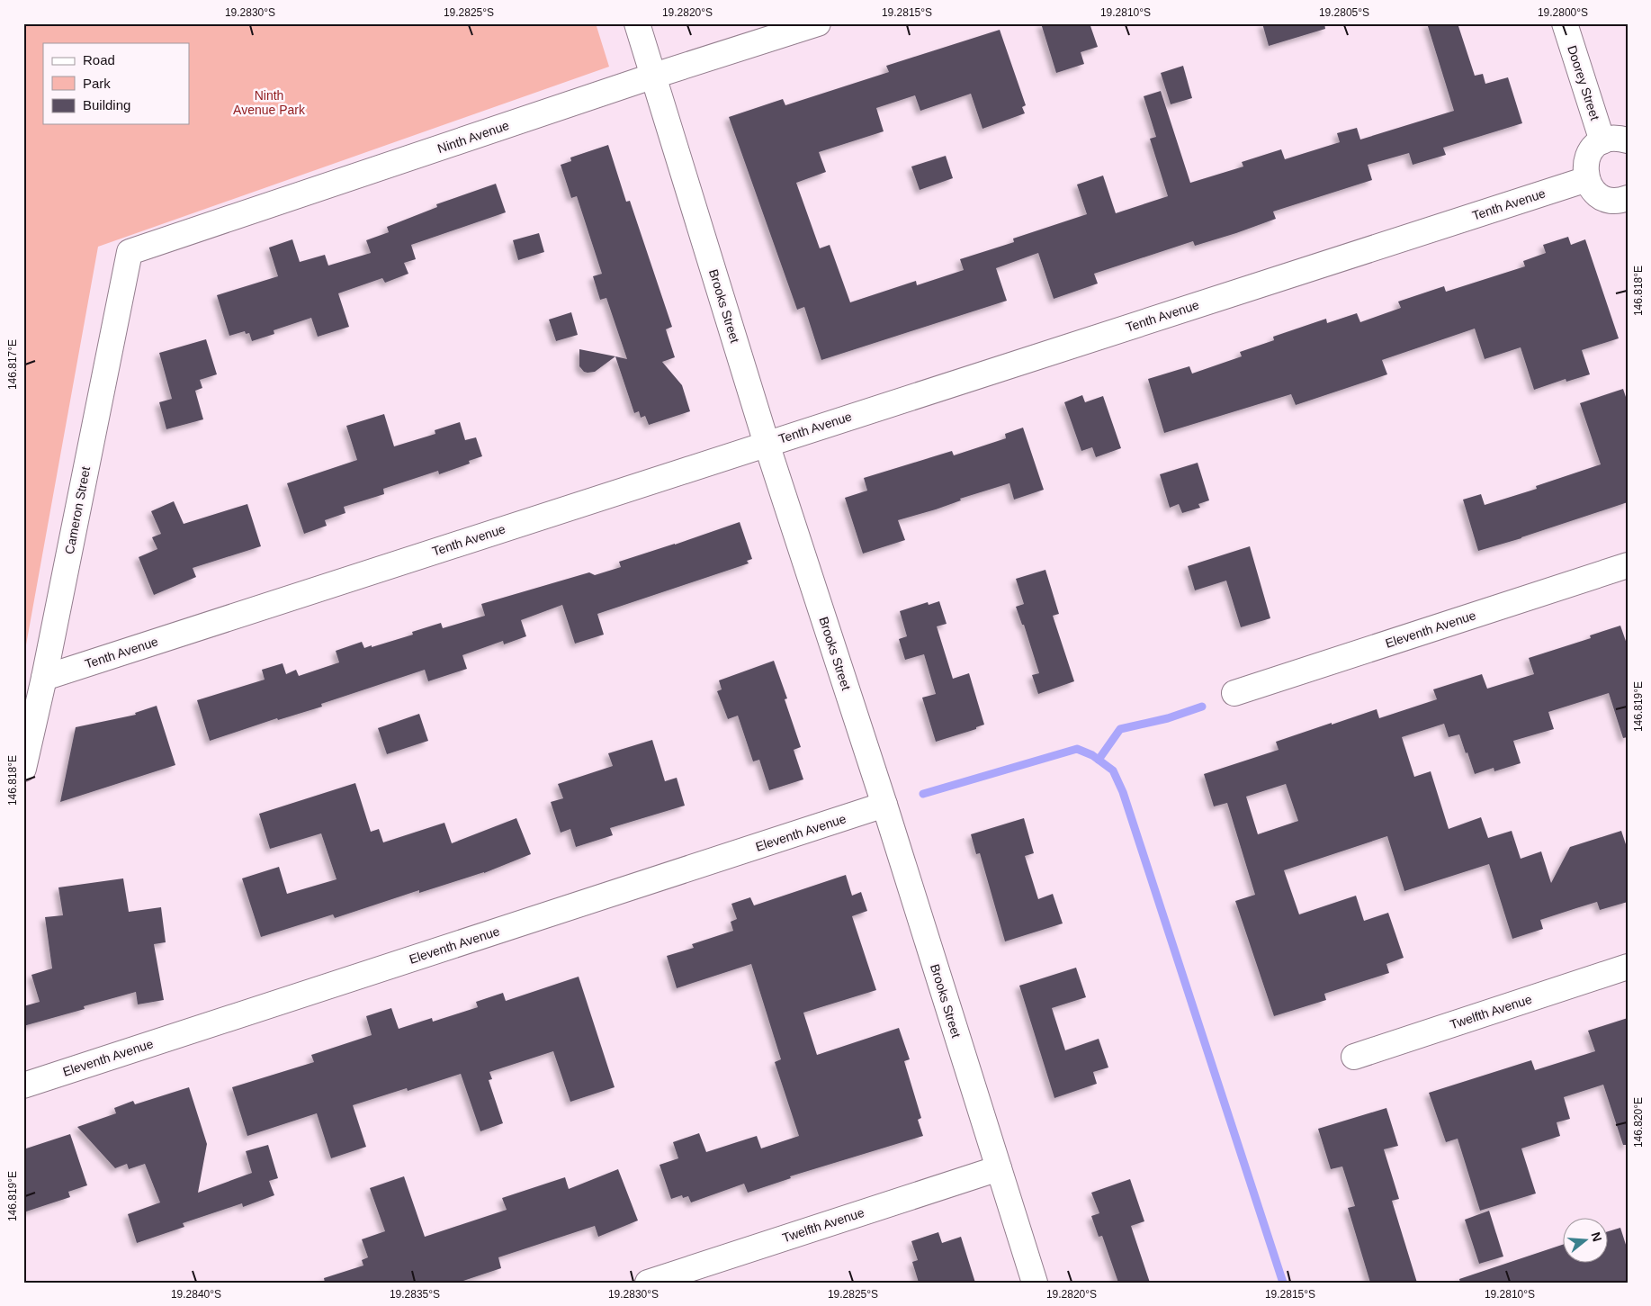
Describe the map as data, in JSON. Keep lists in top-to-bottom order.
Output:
{
  "streets": {
    "street": [
      "Doorey Street",
      "Ninth Avenue",
      "Tenth Avenue",
      "Brooks Street",
      "Cameron Street",
      "Eleventh Avenue",
      "Twelfth Avenue"
    ]
  },
  "crossings": [
    ["Ninth Avenue", "Brooks Street"],
    ["Ninth Avenue", "Cameron Street"],
    ["Tenth Avenue", "Brooks Street"],
    ["Tenth Avenue", "Cameron Street"],
    ["Brooks Street", "Eleventh Avenue"],
    ["Brooks Street", "Twelfth Avenue"]
  ],
  "parks": ["Ninth Avenue Park"],
  "legend": ["Road", "Park", "Building"],
  "north": "right",
  "coordinates": [
    "19.2830°S",
    "19.2825°S",
    "19.2820°S",
    "19.2815°S",
    "19.2810°S",
    "19.2805°S",
    "19.2800°S",
    "146.818°E",
    "146.817°E",
    "146.819°E",
    "146.820°E",
    "19.2840°S",
    "19.2835°S"
  ]
}
